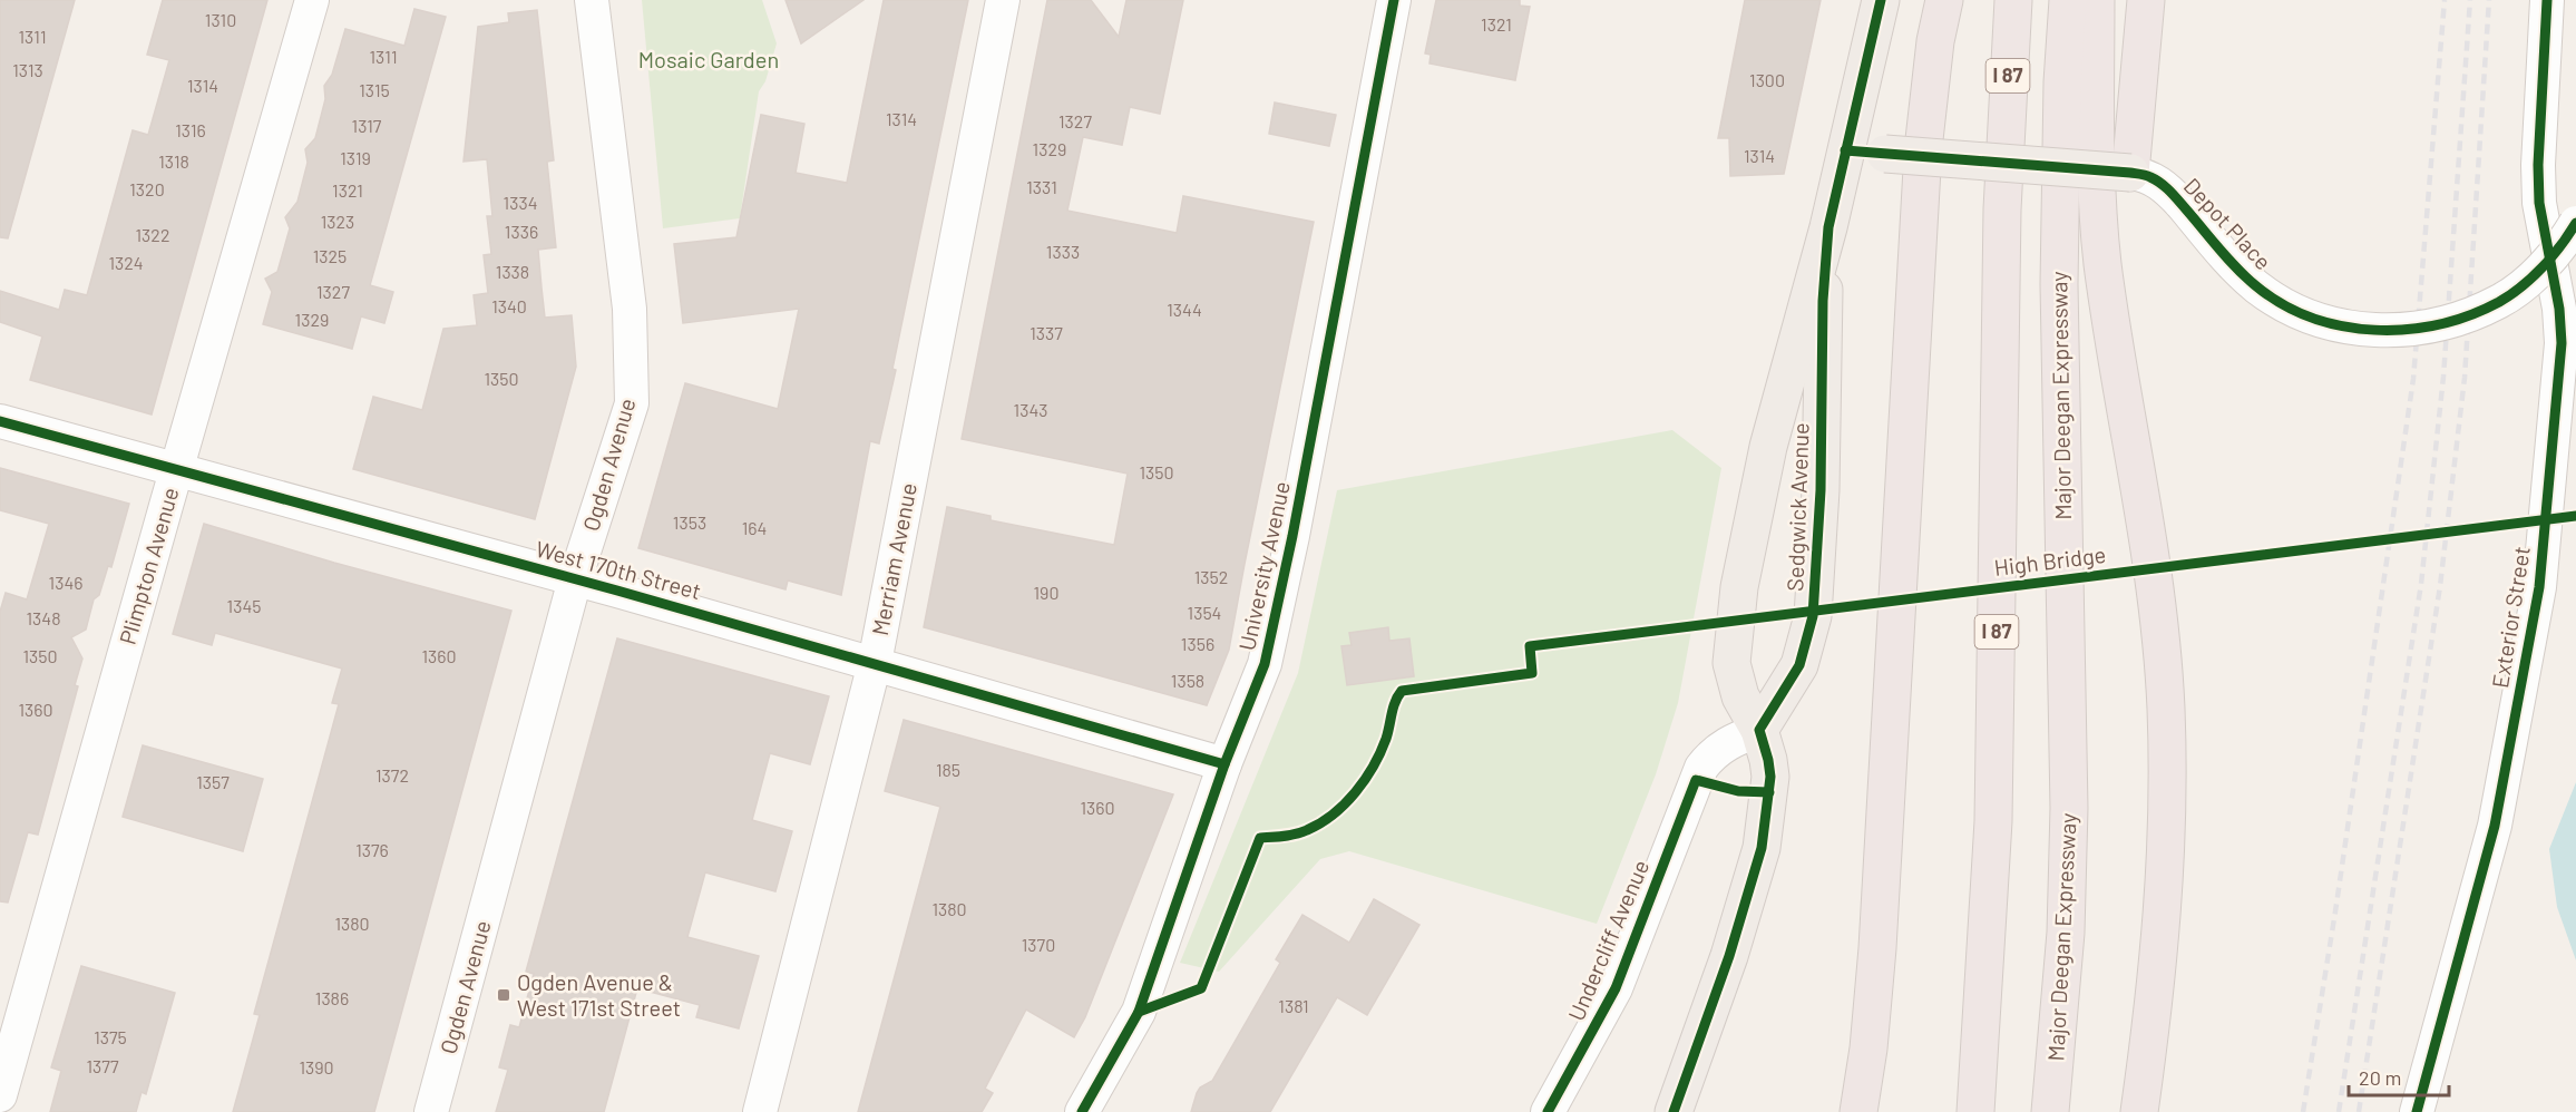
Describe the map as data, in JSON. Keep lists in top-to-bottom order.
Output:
{
  "streets": {
    "highway": ["I 87", "Major Deegan Expressway"],
    "main road": ["Depot Place", "Sedgwick Avenue"],
    "street": [
      "Ogden Avenue",
      "Merriam Avenue",
      "Plimpton Avenue",
      "University Avenue",
      "West 170th Street",
      "Exterior Street",
      "Undercliff Avenue"
    ],
    "cycle path": ["High Bridge"]
  },
  "crossings": [
    ["Depot Place", "Sedgwick Avenue"],
    ["Ogden Avenue", "West 170th Street"],
    ["Sedgwick Avenue", "Undercliff Avenue"],
    ["Merriam Avenue", "West 170th Street"],
    ["Plimpton Avenue", "West 170th Street"],
    ["University Avenue", "West 170th Street"]
  ],
  "parks": ["Mosaic Garden"],
  "places": {
    "transit": ["Ogden Avenue & West 171st Street"]
  },
  "house_numbers": [
    "1310",
    "1321",
    "1311",
    "1311",
    "1313",
    "1300",
    "1314",
    "1315",
    "1314",
    "1327",
    "1317",
    "1316",
    "1329",
    "1314",
    "1319",
    "1318",
    "1331",
    "1320",
    "1321",
    "1334",
    "1323",
    "1336",
    "1322",
    "1333",
    "1325",
    "1324",
    "1338",
    "1327",
    "1340",
    "1344",
    "1329",
    "1337",
    "1350",
    "1343",
    "1350",
    "1353",
    "164",
    "1352",
    "1346",
    "190",
    "1345",
    "1354",
    "1348",
    "1356",
    "1350",
    "1360",
    "1358",
    "1360",
    "185",
    "1372",
    "1357",
    "1360",
    "1376",
    "1380",
    "1380",
    "1370",
    "1386",
    "1381",
    "1375",
    "1377",
    "1390"
  ],
  "scale_bar": "20 m"
}
